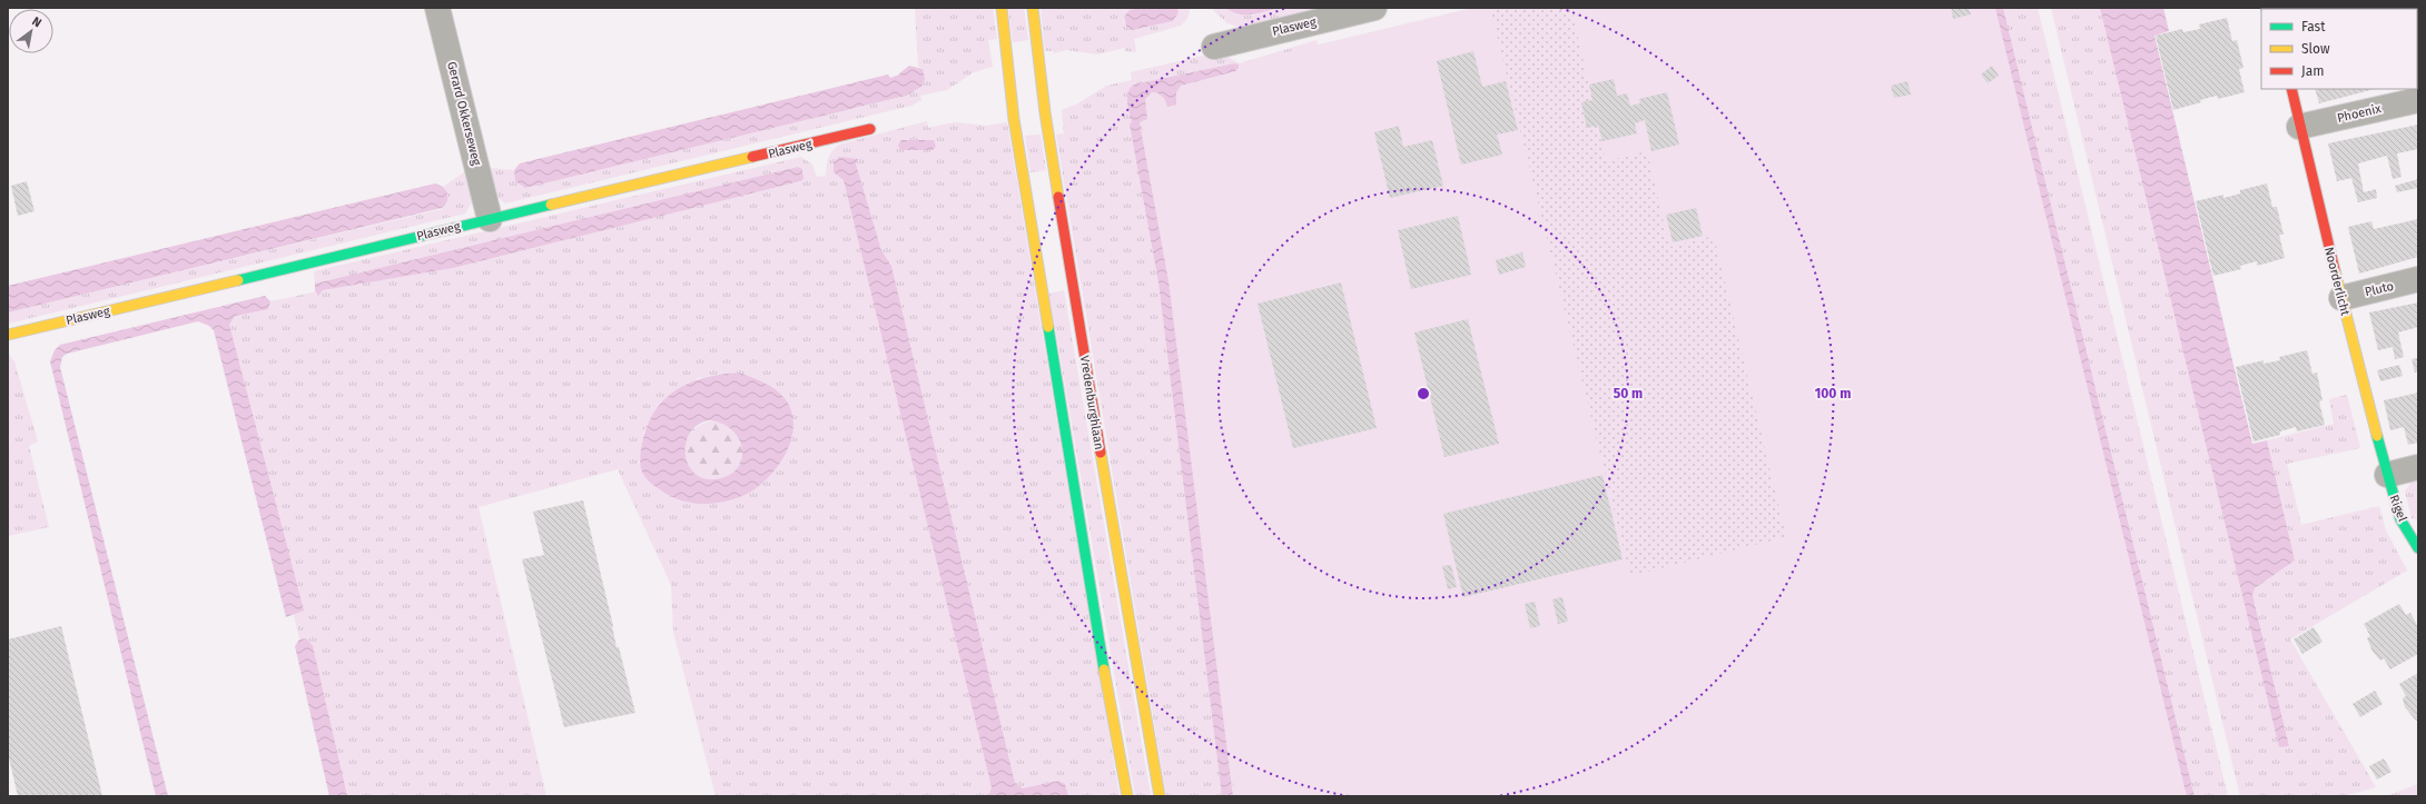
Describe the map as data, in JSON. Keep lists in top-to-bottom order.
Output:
{
  "streets": {
    "street": [
      "Plasweg",
      "Gerard Okkerseweg",
      "Phoenix",
      "Noorderlicht",
      "Pluto",
      "Vredenburghlaan",
      "Rigel"
    ]
  },
  "crossings": [
    ["Plasweg", "Gerard Okkerseweg"],
    ["Phoenix", "Noorderlicht"],
    ["Noorderlicht", "Pluto"],
    ["Noorderlicht", "Rigel"]
  ],
  "legend": ["Fast", "Slow", "Jam"],
  "north": "top right",
  "rings": ["50 m", "100 m"]
}
